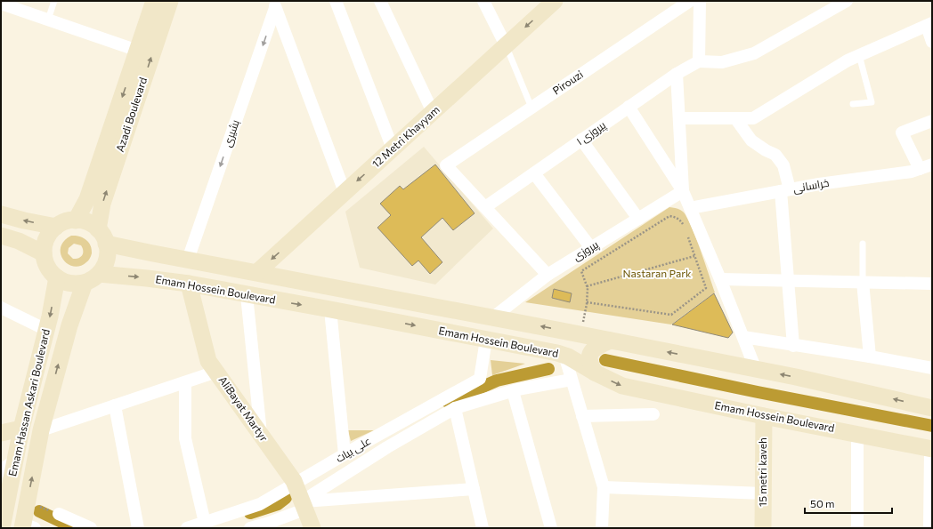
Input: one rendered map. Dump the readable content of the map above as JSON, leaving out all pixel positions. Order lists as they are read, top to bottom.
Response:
{
  "streets": {
    "main road": [
      "Azadi Boulevard",
      "12 Metri Khayyam",
      "Emam Hossein Boulevard",
      "Emam Hassan Askari Boulevard",
      "AliBayat Martyr",
      "15 metri kaveh"
    ],
    "street": [
      "Pirouzi",
      "بشیری",
      "پیروزی ۱",
      "خراسانی",
      "پیروزی",
      "علی بیات"
    ]
  },
  "crossings": [
    ["Pirouzi", "پیروزی ۱"],
    ["Azadi Boulevard", "Emam Hossein Boulevard"],
    ["Azadi Boulevard", "Emam Hassan Askari Boulevard"],
    ["Emam Hossein Boulevard", "Emam Hassan Askari Boulevard"],
    ["Emam Hossein Boulevard", "AliBayat Martyr"],
    ["Emam Hossein Boulevard", "علی بیات"],
    ["Emam Hossein Boulevard", "15 metri kaveh"],
    ["AliBayat Martyr", "علی بیات"]
  ],
  "one_way": ["بشیری", "12 Metri Khayyam"],
  "parks": ["Nastaran Park"],
  "scale_bar": "50 m"
}
